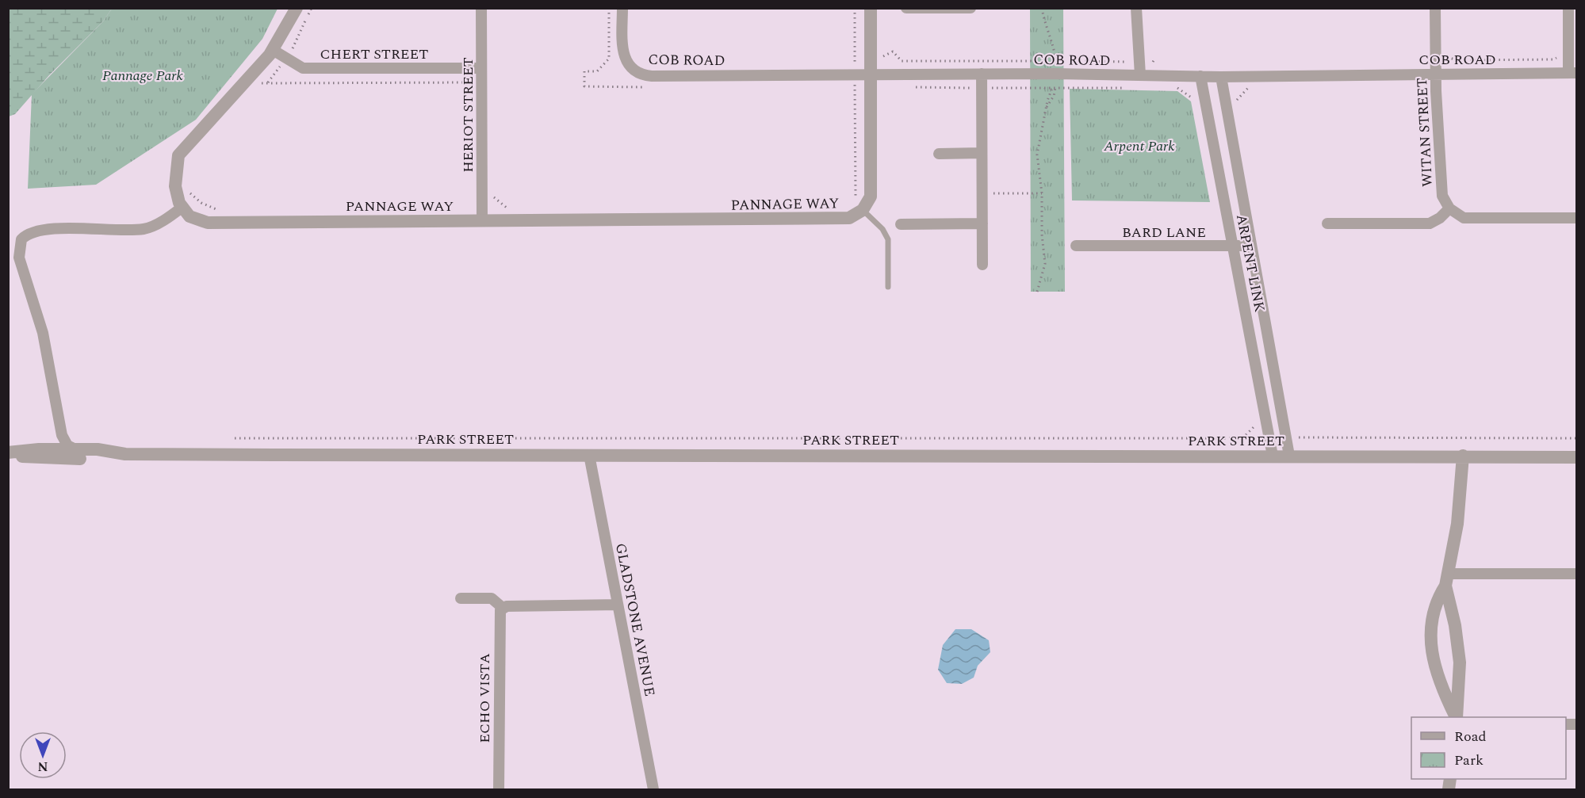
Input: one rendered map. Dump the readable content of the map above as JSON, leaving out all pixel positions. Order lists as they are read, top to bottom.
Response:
{
  "streets": {
    "street": [
      "CHERT STREET",
      "COB ROAD",
      "HERIOT STREET",
      "WITAN STREET",
      "PANNAGE WAY",
      "BARD LANE",
      "ARPENT LINK",
      "PARK STREET",
      "GLADSTONE AVENUE",
      "ECHO VISTA"
    ]
  },
  "crossings": [
    ["CHERT STREET", "HERIOT STREET"],
    ["COB ROAD", "WITAN STREET"],
    ["COB ROAD", "ARPENT LINK"],
    ["HERIOT STREET", "PANNAGE WAY"],
    ["BARD LANE", "ARPENT LINK"],
    ["ARPENT LINK", "PARK STREET"],
    ["PARK STREET", "GLADSTONE AVENUE"]
  ],
  "parks": ["Pannage Park", "Arpent Park"],
  "legend": ["Road", "Park"],
  "north": "bottom"
}
